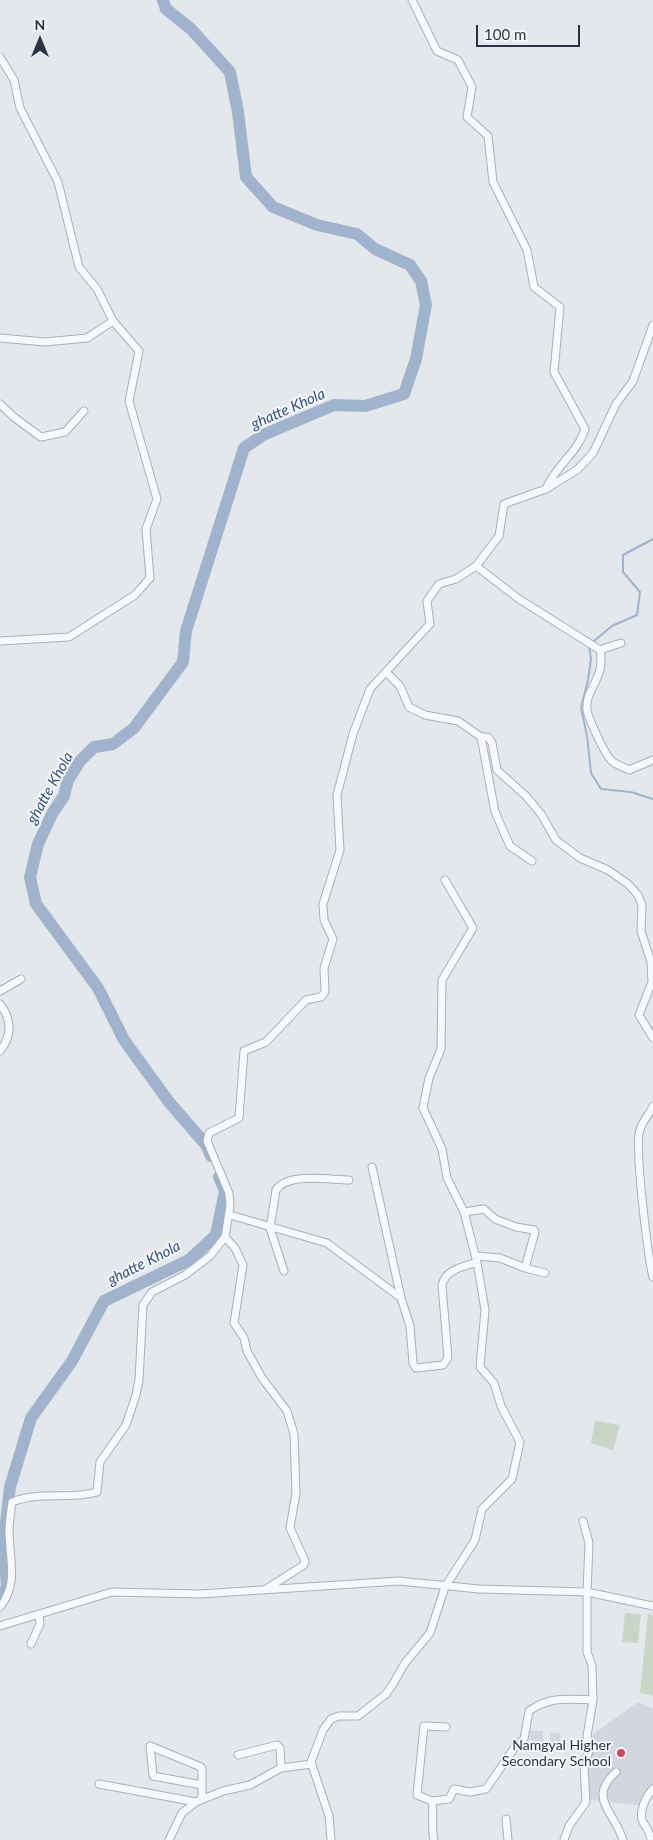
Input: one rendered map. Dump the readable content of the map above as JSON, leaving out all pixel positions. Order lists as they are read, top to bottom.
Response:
{
  "water": ["ghatte Khola"],
  "places": ["Namgyal Higher Secondary School"],
  "scale_bar": "100 m",
  "north": "top"
}
